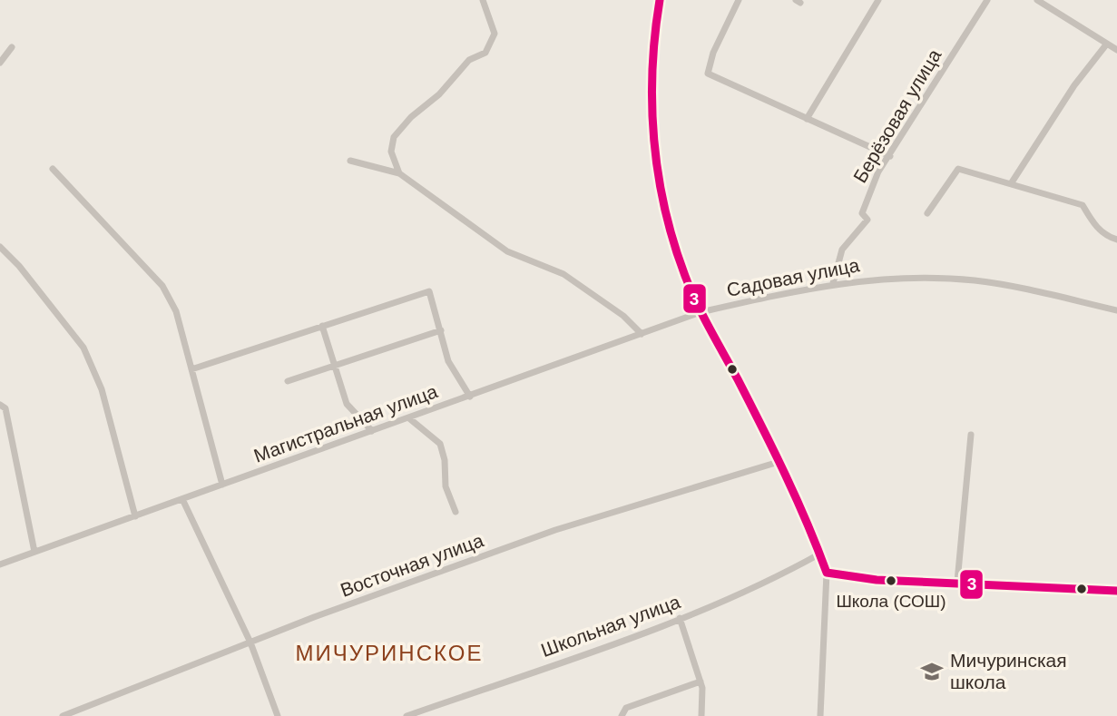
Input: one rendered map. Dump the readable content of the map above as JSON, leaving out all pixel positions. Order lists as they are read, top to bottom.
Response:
{
  "streets": {
    "street": [
      "Берёзовая улица",
      "Садовая улица",
      "Магистральная улица",
      "Восточная улица",
      "Школьная улица"
    ]
  },
  "crossings": [
    ["Берёзовая улица", "Садовая улица"],
    ["Садовая улица", "Магистральная улица"]
  ],
  "districts": ["МИЧУРИНСКОЕ"],
  "places": {
    "other": ["Школа (СОШ)"],
    "school or university": ["Мичуринская школа"]
  },
  "lines": ["transit line 3"]
}
